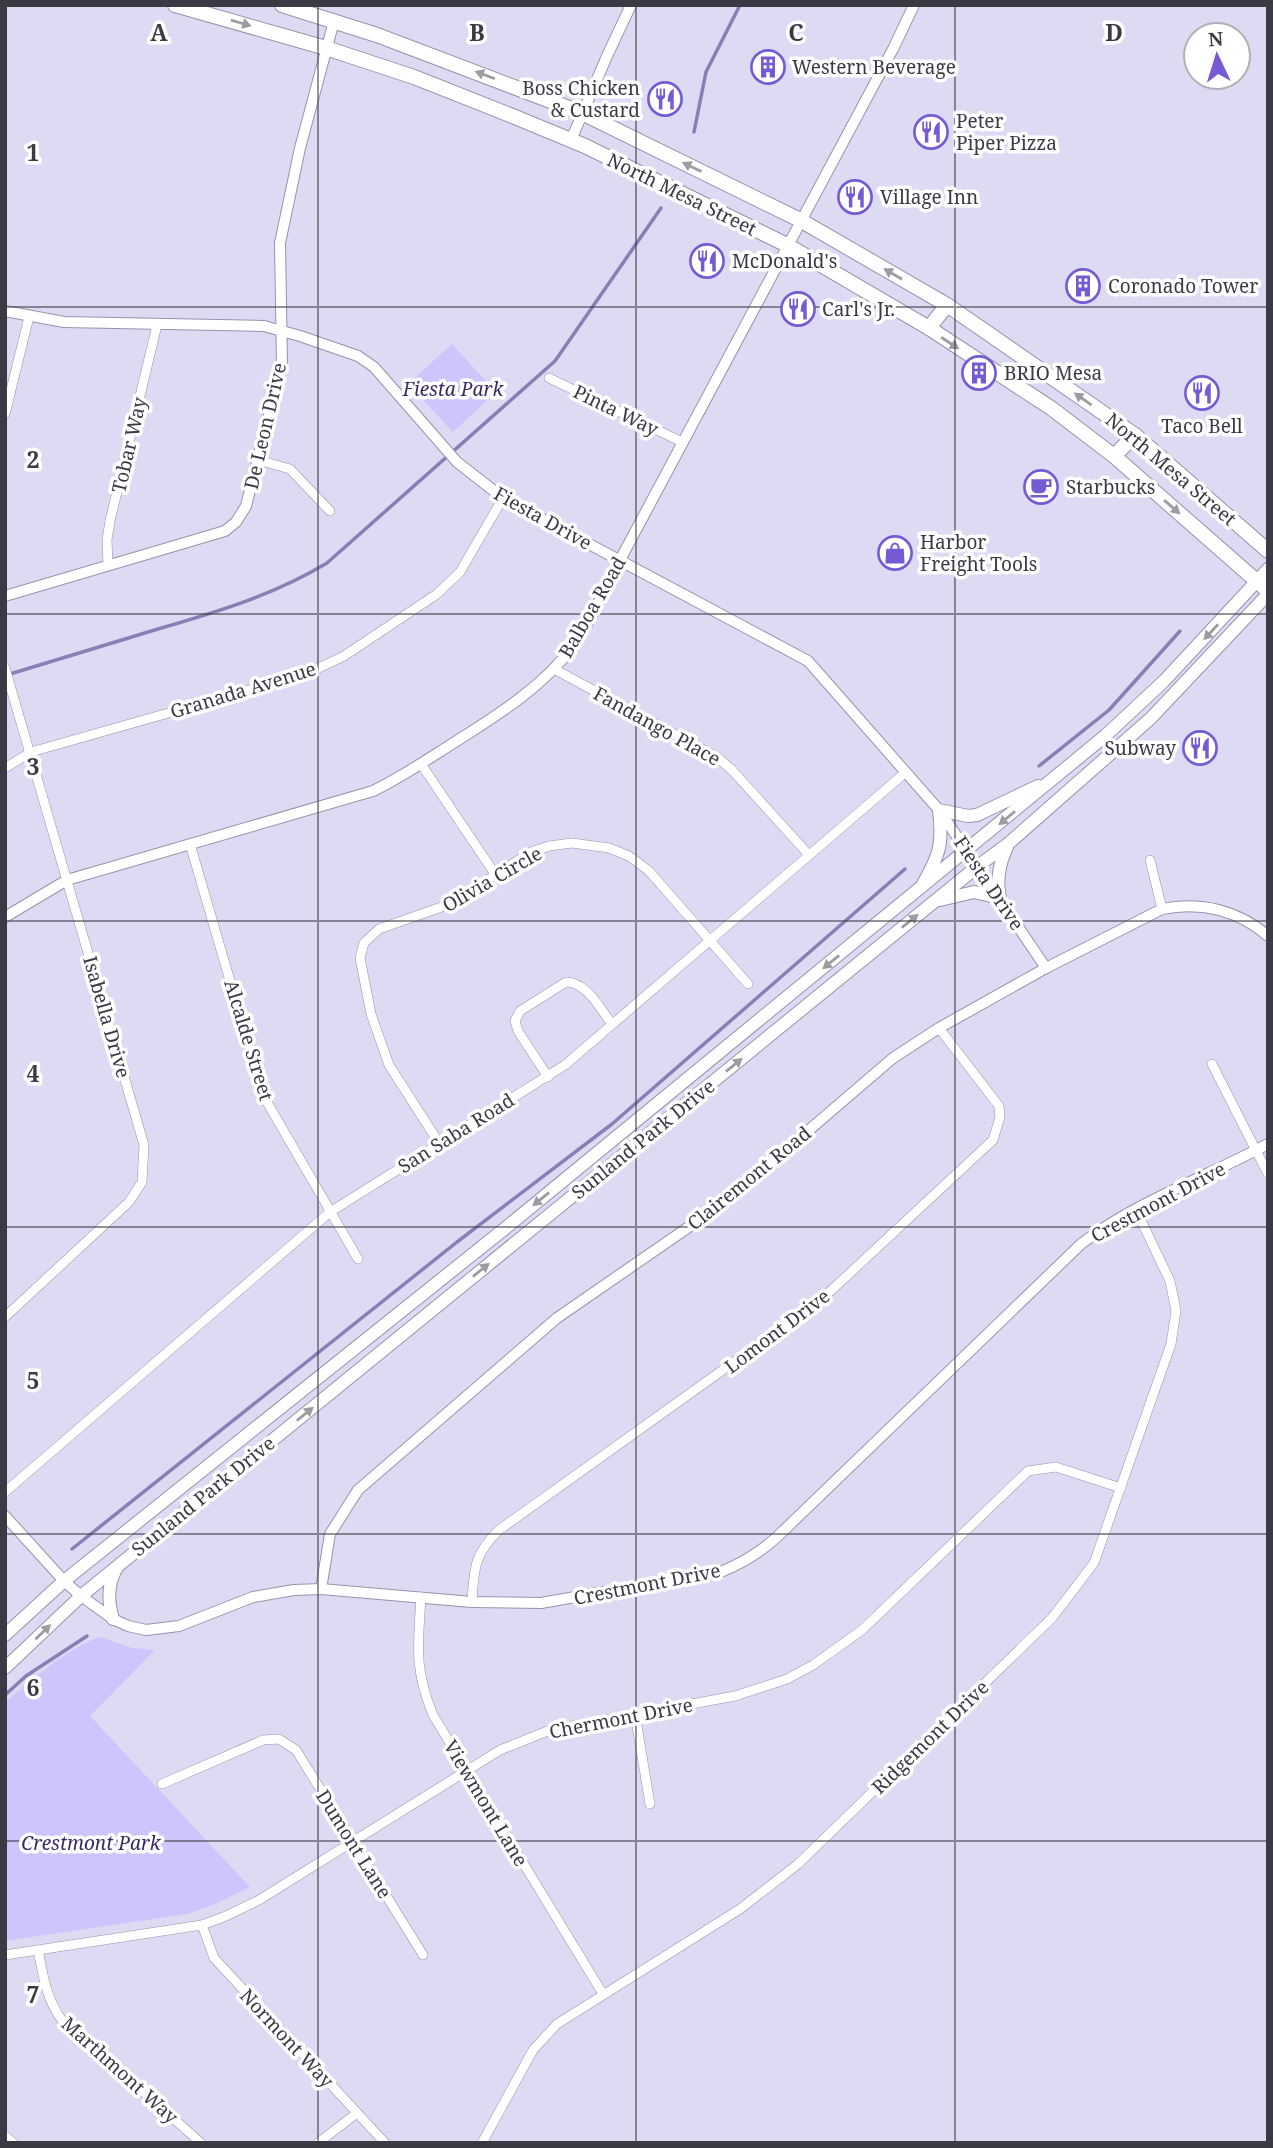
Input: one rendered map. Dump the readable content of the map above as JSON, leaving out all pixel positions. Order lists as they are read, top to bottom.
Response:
{
  "streets": {
    "main road": ["North Mesa Street", "Sunland Park Drive"],
    "street": [
      "Pinta Way",
      "De Leon Drive",
      "Tobar Way",
      "Fiesta Drive",
      "Balboa Road",
      "Granada Avenue",
      "Fandango Place",
      "Olivia Circle",
      "Isabella Drive",
      "Alcalde Street",
      "San Saba Road",
      "Clairemont Road",
      "Crestmont Drive",
      "Lomont Drive",
      "Chermont Drive",
      "Ridgemont Drive",
      "Viewmont Lane",
      "Dumont Lane",
      "Normont Way",
      "Marthmont Way"
    ]
  },
  "crossings": [
    ["North Mesa Street", "De Leon Drive"],
    ["North Mesa Street", "Balboa Road"],
    ["North Mesa Street", "Sunland Park Drive"],
    ["Pinta Way", "Balboa Road"],
    ["De Leon Drive", "Tobar Way"],
    ["De Leon Drive", "Fiesta Drive"],
    ["Tobar Way", "Fiesta Drive"],
    ["Fiesta Drive", "Balboa Road"],
    ["Fiesta Drive", "Granada Avenue"],
    ["Fiesta Drive", "San Saba Road"],
    ["Fiesta Drive", "Sunland Park Drive"],
    ["Fiesta Drive", "Clairemont Road"],
    ["Balboa Road", "Fandango Place"],
    ["Balboa Road", "Isabella Drive"],
    ["Balboa Road", "Alcalde Street"],
    ["Granada Avenue", "Isabella Drive"],
    ["Fandango Place", "San Saba Road"],
    ["Olivia Circle", "San Saba Road"],
    ["Alcalde Street", "San Saba Road"],
    ["Sunland Park Drive", "Crestmont Drive"],
    ["Clairemont Road", "Crestmont Drive"],
    ["Clairemont Road", "Lomont Drive"],
    ["Crestmont Drive", "Lomont Drive"],
    ["Crestmont Drive", "Ridgemont Drive"],
    ["Crestmont Drive", "Viewmont Lane"],
    ["Chermont Drive", "Ridgemont Drive"],
    ["Chermont Drive", "Viewmont Lane"],
    ["Chermont Drive", "Dumont Lane"],
    ["Chermont Drive", "Normont Way"],
    ["Chermont Drive", "Marthmont Way"],
    ["Ridgemont Drive", "Viewmont Lane"]
  ],
  "parks": ["Fiesta Park", "Crestmont Park"],
  "places": {
    "building": ["Western Beverage", "Coronado Tower", "BRIO Mesa"],
    "restaurant": [
      "Boss Chicken & Custard",
      "Peter Piper Pizza",
      "Village Inn",
      "McDonald's",
      "Carl's Jr.",
      "Taco Bell",
      "Subway"
    ],
    "cafe": ["Starbucks"],
    "shop": ["Harbor Freight Tools"]
  },
  "north": "top",
  "grid": {
    "columns": [
      "A",
      "B",
      "C",
      "D"
    ],
    "rows": [
      "1",
      "2",
      "3",
      "4",
      "5",
      "6",
      "7"
    ]
  }
}
